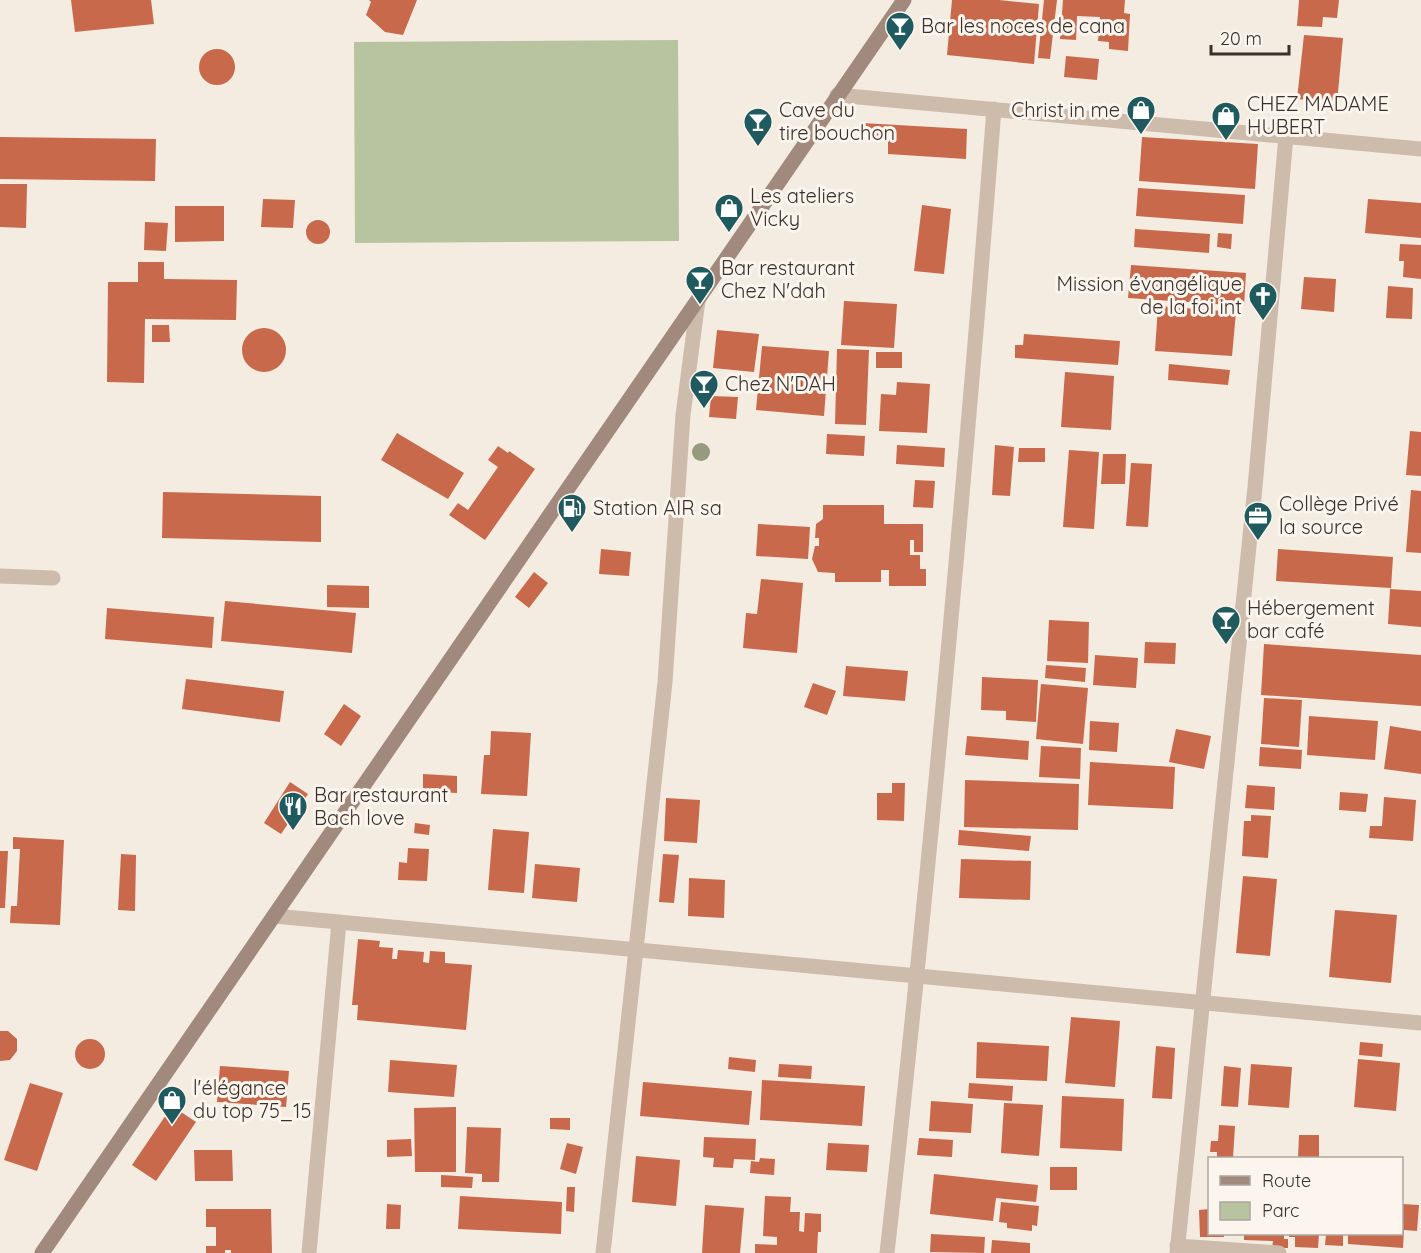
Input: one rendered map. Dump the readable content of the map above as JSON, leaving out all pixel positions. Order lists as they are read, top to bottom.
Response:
{
  "places": {
    "bar": [
      "Bar les noces de cana",
      "Cave du tire bouchon",
      "Bar restaurant Chez N'dah",
      "Chez N'DAH",
      "Hébergement bar café"
    ],
    "shop": [
      "Christ in me",
      "CHEZ MADAME HUBERT",
      "Les ateliers Vicky",
      "l'élégance du top 75_15"
    ],
    "church": ["Mission évangélique de la foi int"],
    "fuel station": ["Station AIR sa"],
    "office": ["Collège Privé la source"],
    "restaurant": ["Bar restaurant Bach love"]
  },
  "legend": ["Route", "Parc"],
  "scale_bar": "20 m"
}
